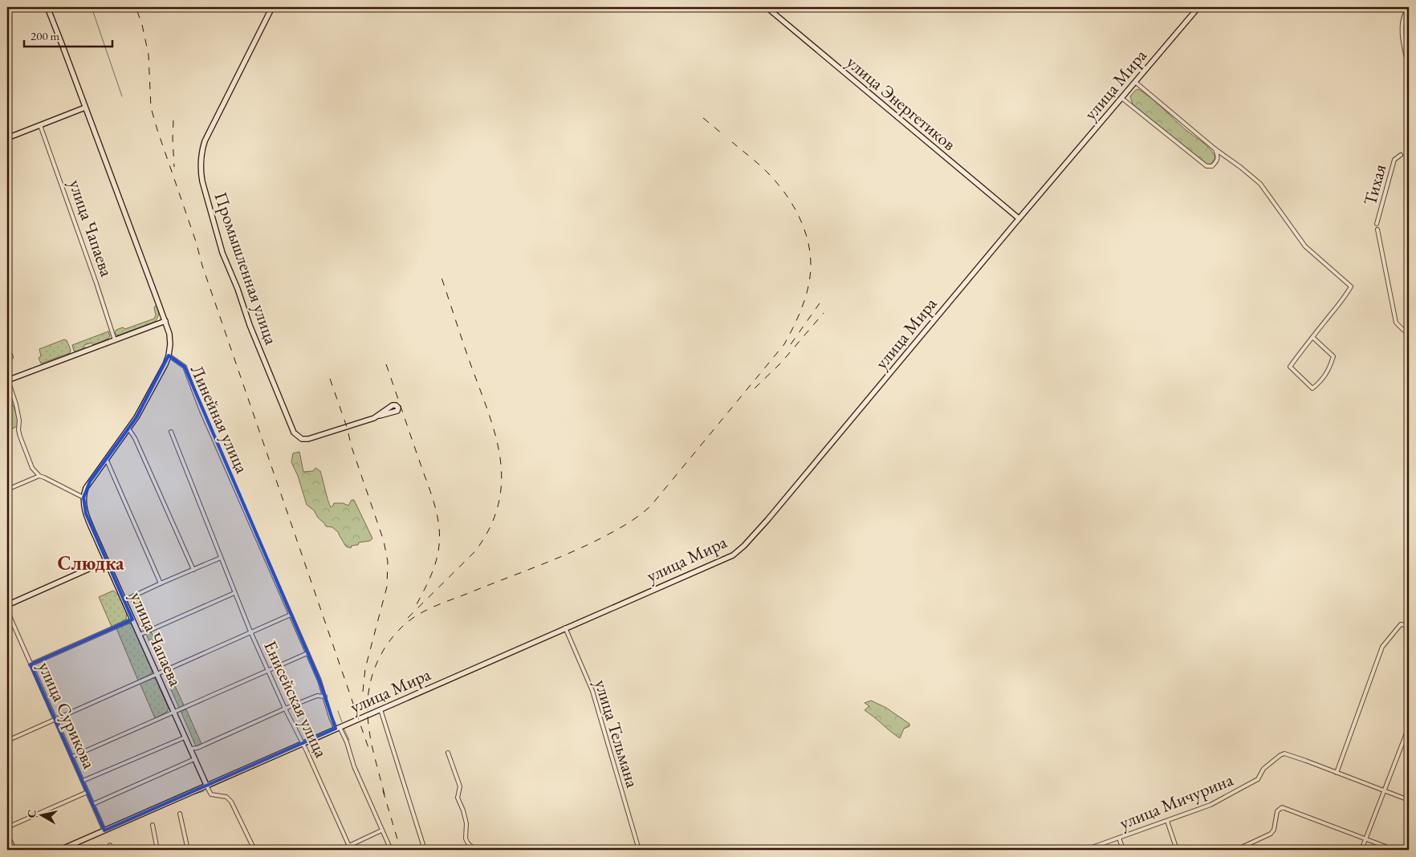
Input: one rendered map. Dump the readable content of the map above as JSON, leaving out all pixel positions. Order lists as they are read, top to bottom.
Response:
{
  "streets": {
    "main road": [
      "улица Мира",
      "улица Энергетиков",
      "улица Чапаева",
      "Промышленная улица",
      "Линейная улица"
    ],
    "street": [
      "Тихая",
      "Енисейская улица",
      "улица Сурикова",
      "улица Тельмана",
      "улица Мичурина"
    ]
  },
  "crossings": [
    ["улица Мира", "улица Энергетиков"],
    ["улица Мира", "улица Чапаева"],
    ["улица Мира", "Линейная улица"],
    ["улица Мира", "Енисейская улица"],
    ["улица Мира", "улица Сурикова"],
    ["улица Мира", "улица Тельмана"]
  ],
  "districts": ["Слюдка"],
  "scale_bar": "200 m",
  "north": "left"
}
